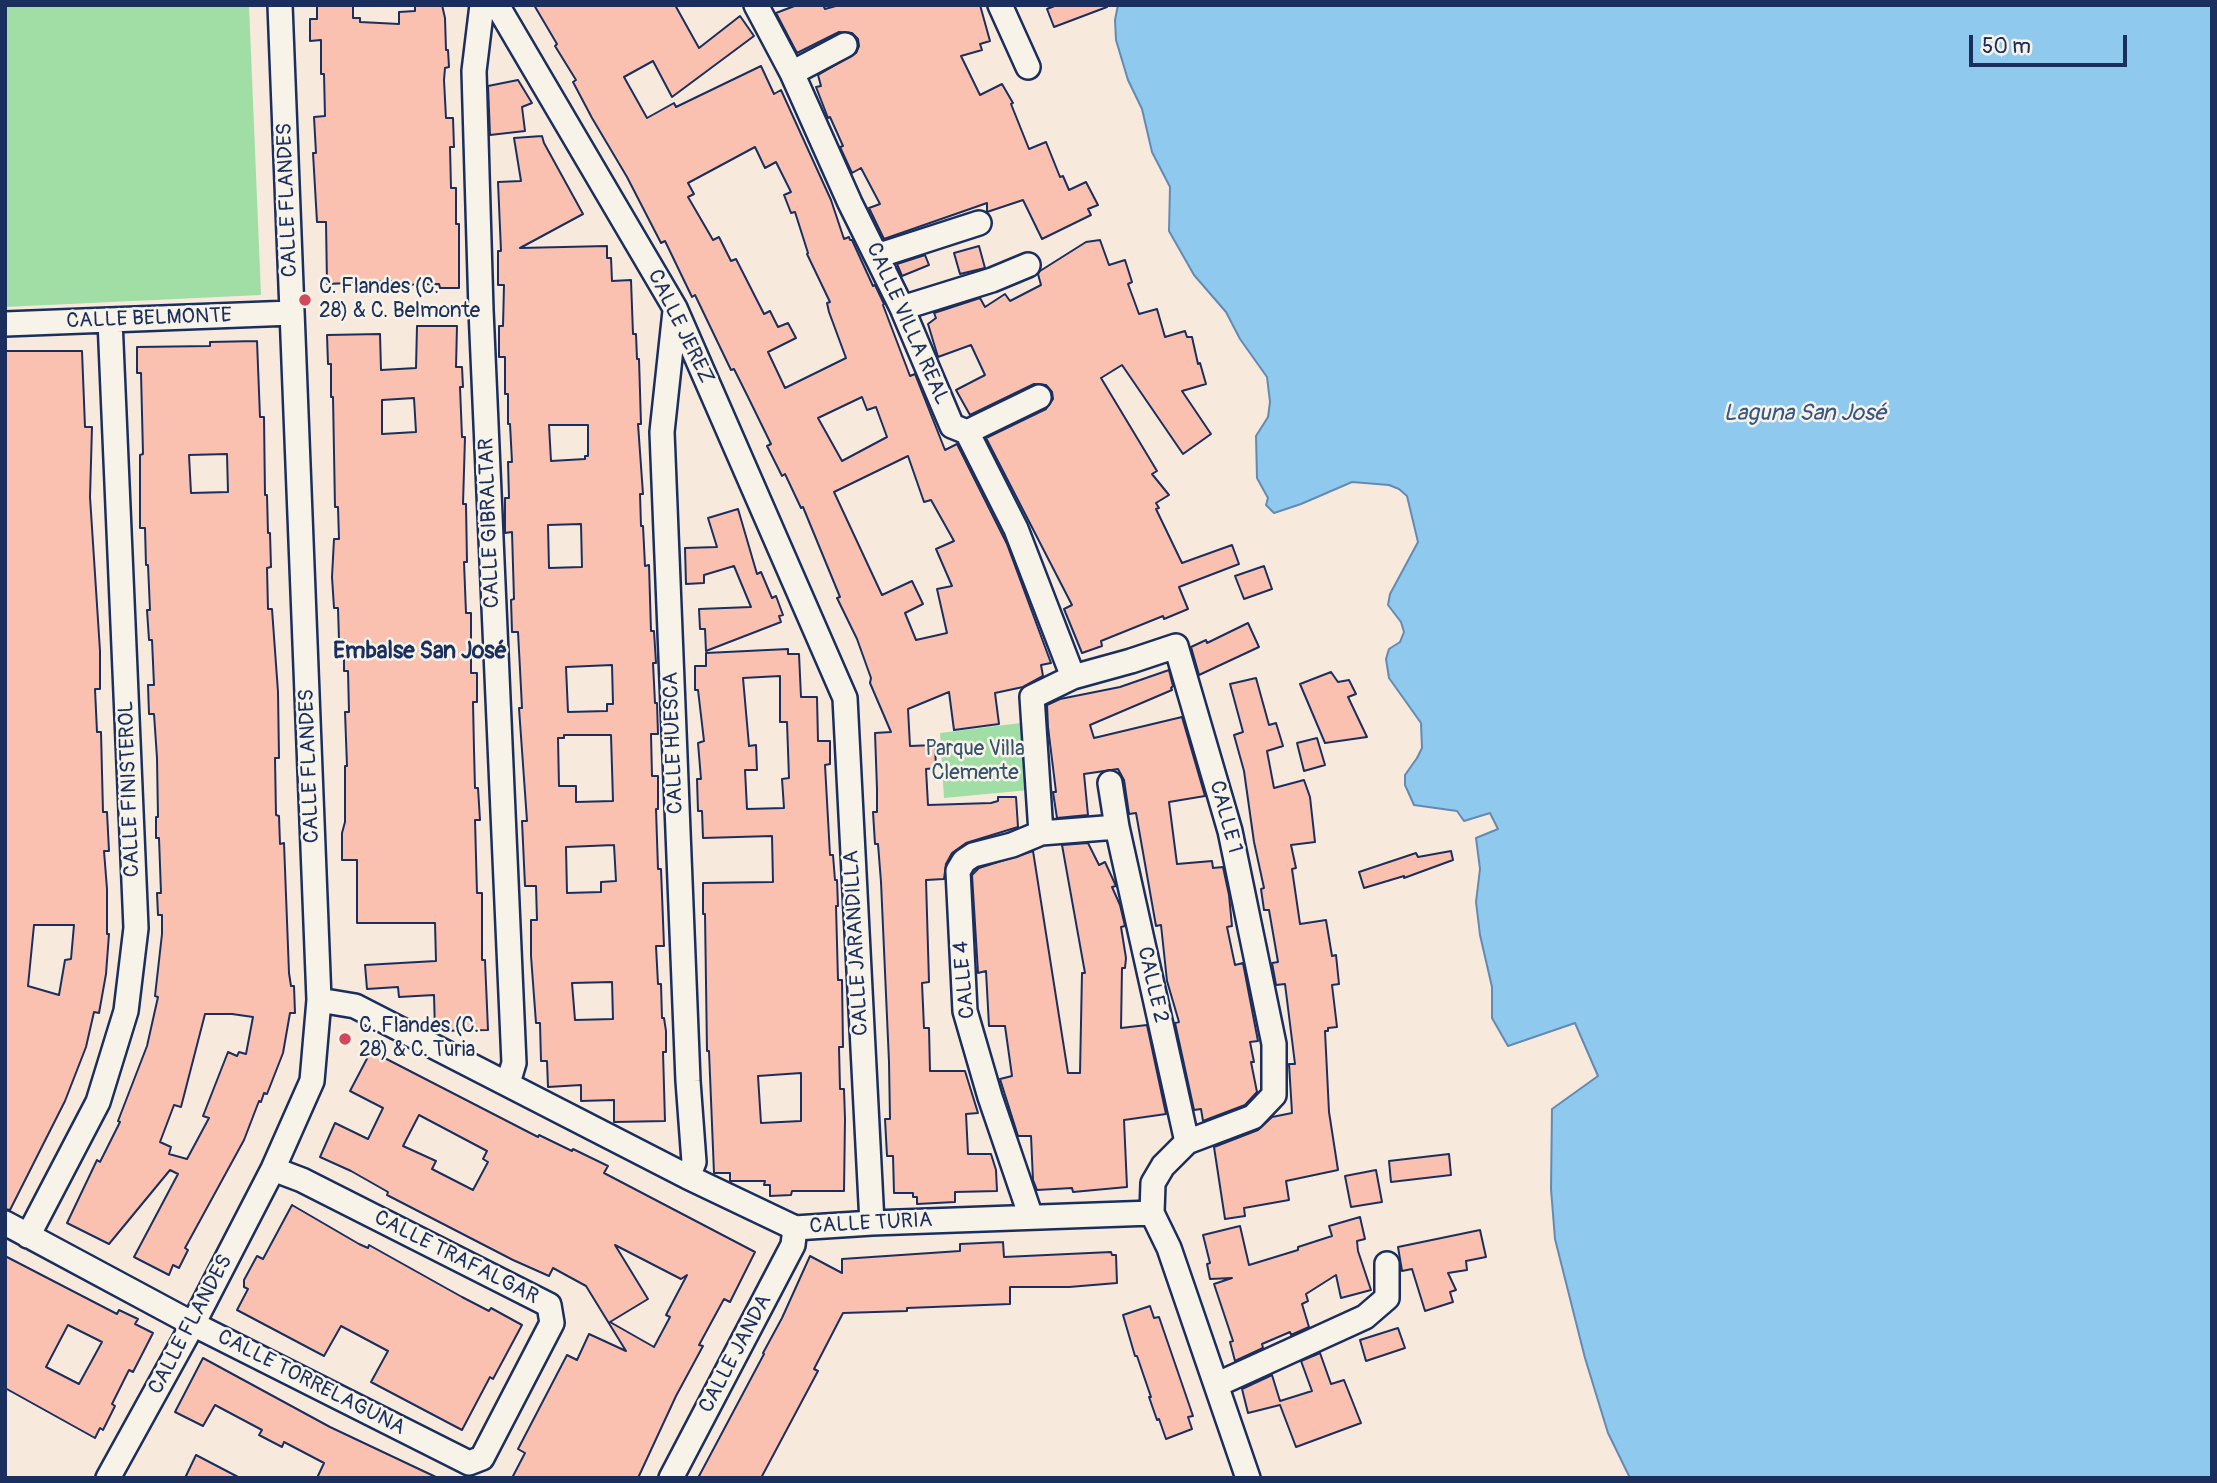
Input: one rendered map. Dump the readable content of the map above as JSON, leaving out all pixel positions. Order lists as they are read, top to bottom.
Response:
{
  "streets": {
    "street": [
      "CALLE FLANDES",
      "CALLE BELMONTE",
      "CALLE VILLA REAL",
      "CALLE JEREZ",
      "CALLE GIBRALTAR",
      "CALLE HUESCA",
      "CALLE FINISTEROL",
      "CALLE 1",
      "CALLE JARANDILLA",
      "CALLE 4",
      "CALLE 2",
      "CALLE TURIA",
      "CALLE TRAFALGAR",
      "CALLE JANDA",
      "CALLE TORRELAGUNA"
    ]
  },
  "crossings": [
    ["CALLE FLANDES", "CALLE BELMONTE"],
    ["CALLE FLANDES", "CALLE TURIA"],
    ["CALLE FLANDES", "CALLE TRAFALGAR"],
    ["CALLE FLANDES", "CALLE TORRELAGUNA"],
    ["CALLE BELMONTE", "CALLE FINISTEROL"],
    ["CALLE VILLA REAL", "CALLE 1"],
    ["CALLE JEREZ", "CALLE HUESCA"],
    ["CALLE JEREZ", "CALLE JARANDILLA"],
    ["CALLE GIBRALTAR", "CALLE TURIA"],
    ["CALLE HUESCA", "CALLE TURIA"],
    ["CALLE FINISTEROL", "CALLE TORRELAGUNA"],
    ["CALLE 1", "CALLE 4"],
    ["CALLE 1", "CALLE 2"],
    ["CALLE 1", "CALLE TURIA"],
    ["CALLE JARANDILLA", "CALLE TURIA"],
    ["CALLE 4", "CALLE TURIA"],
    ["CALLE TURIA", "CALLE JANDA"],
    ["CALLE TRAFALGAR", "CALLE TORRELAGUNA"]
  ],
  "districts": ["Embalse San José"],
  "water": ["Laguna San José"],
  "parks": ["Parque Villa Clemente"],
  "places": ["C. Flandes (C. 28) & C. Belmonte", "C. Flandes (C. 28) & C. Turia"],
  "scale_bar": "50 m"
}
